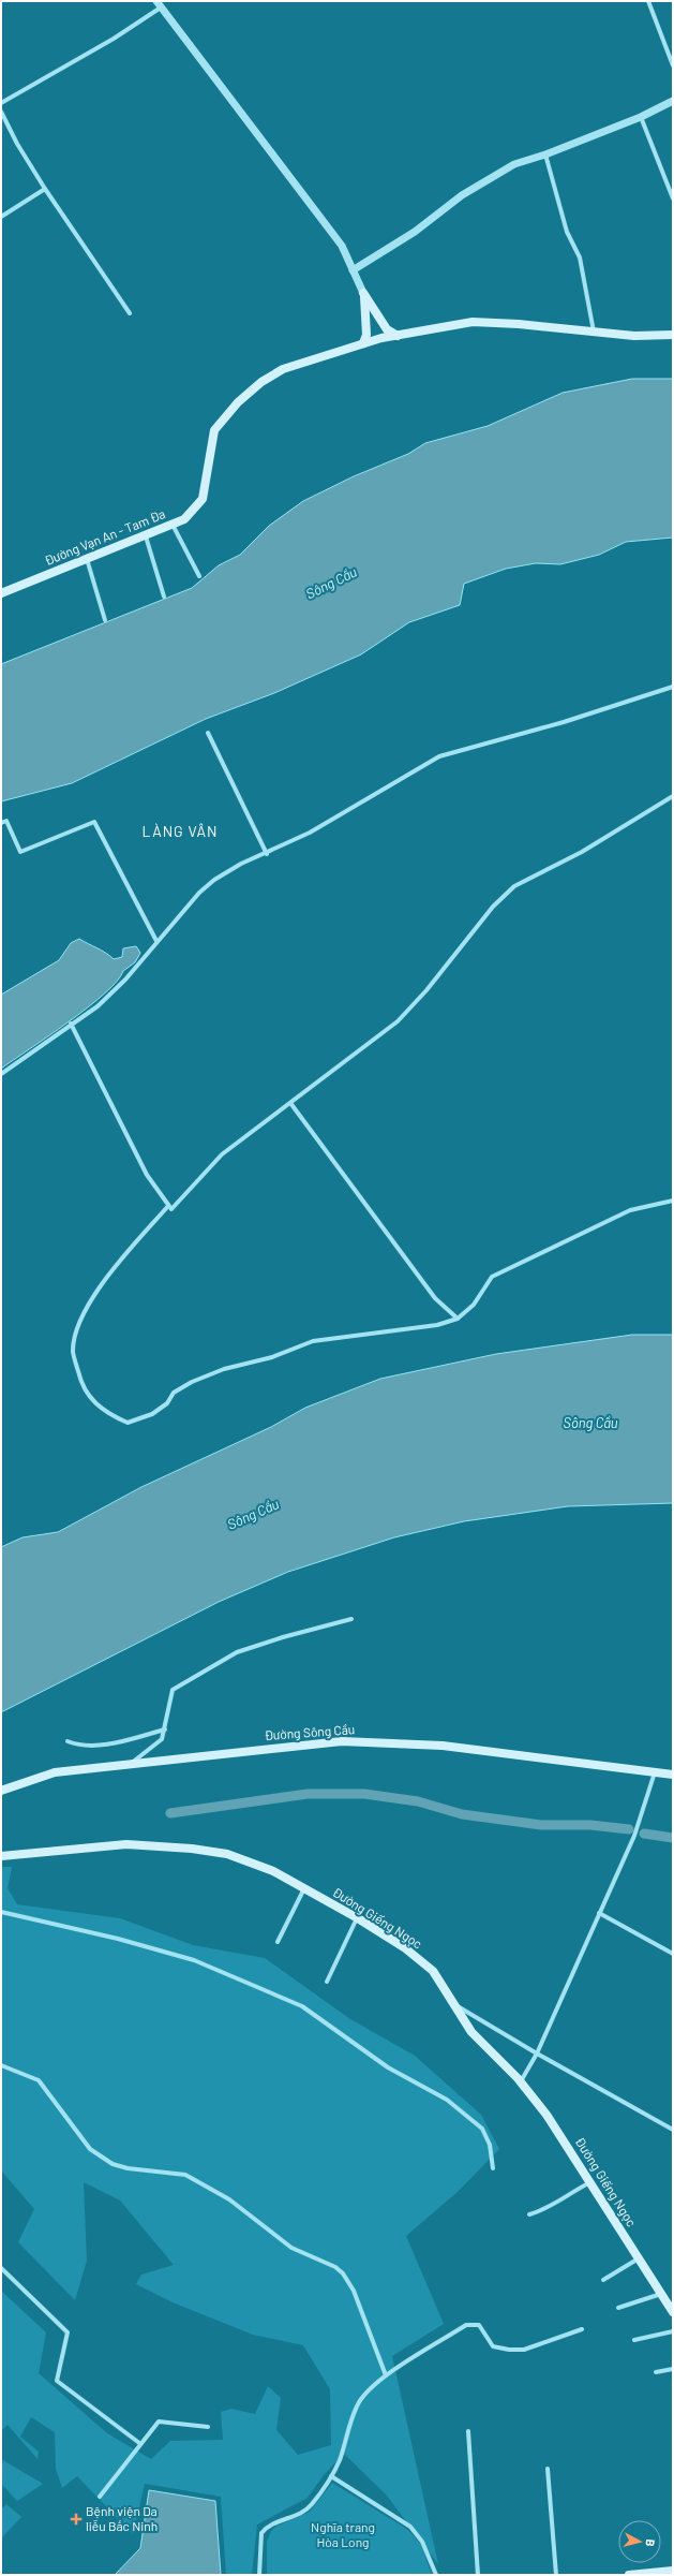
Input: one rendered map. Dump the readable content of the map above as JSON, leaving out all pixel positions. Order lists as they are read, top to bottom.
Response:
{
  "streets": {
    "main road": ["Đường Vạn An - Tam Đa", "Đường Sông Cầu", "Đường Giếng Ngọc"]
  },
  "districts": ["LÀNG VÂN"],
  "water": ["Sông Cầu"],
  "parks": ["Nghĩa trang Hòa Long"],
  "places": {
    "health": ["Bệnh viện Da liễu Bắc Ninh"]
  },
  "north": "right"
}
